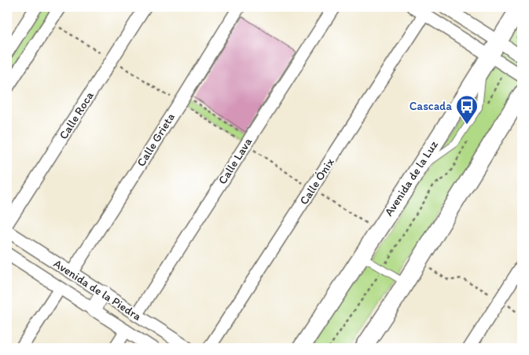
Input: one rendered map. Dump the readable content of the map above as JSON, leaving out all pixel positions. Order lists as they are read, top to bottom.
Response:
{
  "streets": {
    "main road": ["Avenida de la Luz"],
    "street": [
      "Calle Roca",
      "Calle Grieta",
      "Calle Lava",
      "Calle Ónix",
      "Avenida de la Piedra"
    ]
  },
  "crossings": [
    ["Calle Grieta", "Avenida de la Piedra"],
    ["Calle Lava", "Avenida de la Piedra"]
  ],
  "places": {
    "bus stop": ["Cascada"]
  }
}
